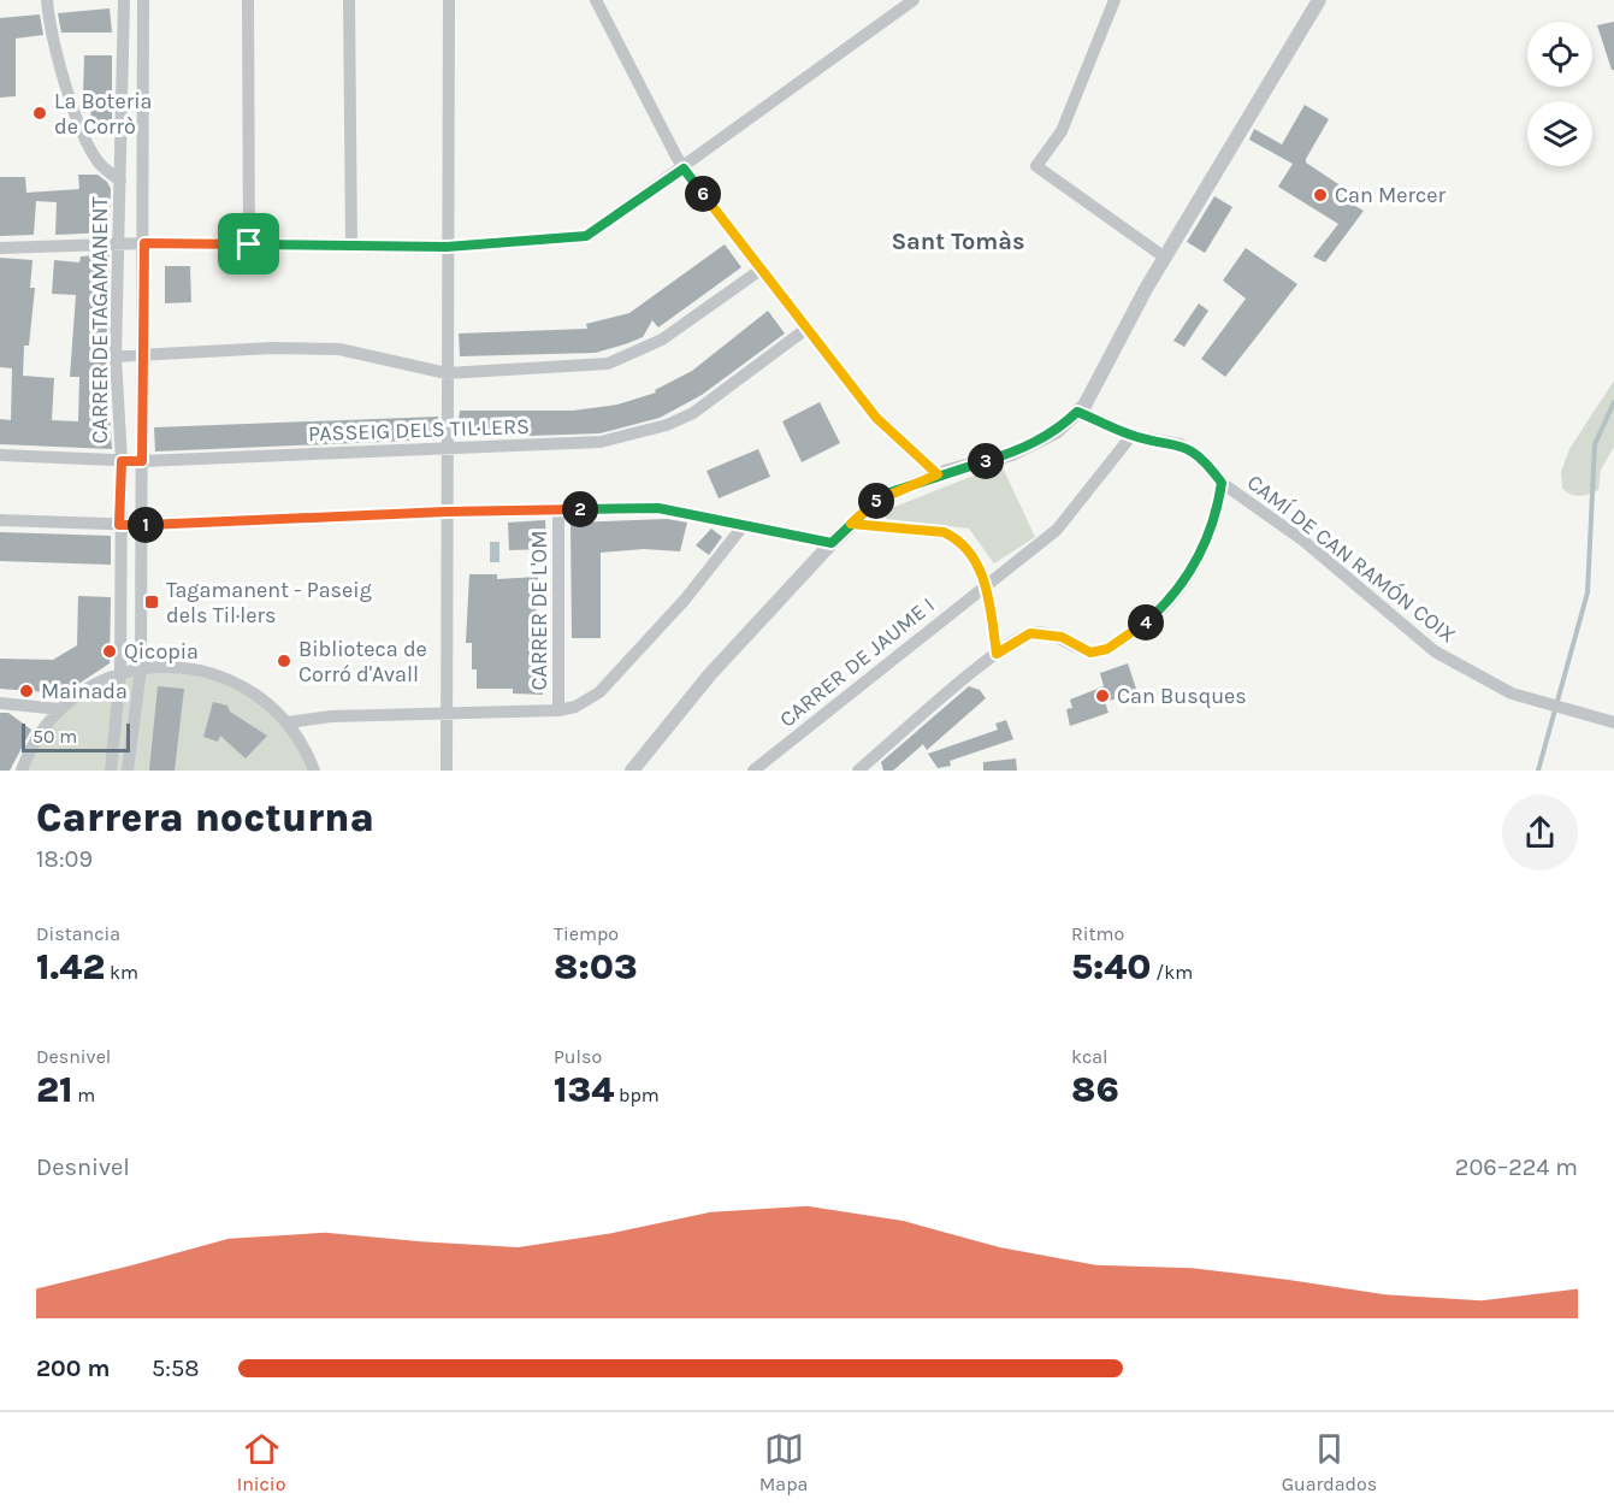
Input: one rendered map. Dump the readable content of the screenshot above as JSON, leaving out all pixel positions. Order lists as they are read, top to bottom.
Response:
{
  "streets": {
    "street": [
      "CARRER DE TAGAMANENT",
      "PASSEIG DELS TIL·LERS",
      "CAMÍ DE CAN RAMÓN COIX",
      "CARRER DE L'OM",
      "CARRER DE JAUME I"
    ]
  },
  "crossings": [
    ["CARRER DE TAGAMANENT", "PASSEIG DELS TIL·LERS"],
    ["CAMÍ DE CAN RAMÓN COIX", "CARRER DE JAUME I"]
  ],
  "districts": ["Sant Tomàs"],
  "places": {
    "other": [
      "La Boteria de Corrò",
      "Can Mercer",
      "Qicopia",
      "Biblioteca de Corró d'Avall",
      "Mainada",
      "Can Busques"
    ],
    "transit": ["Tagamanent - Paseig dels Til·lers"]
  },
  "scale_bar": "50 m",
  "page": {
    "pins": [
      "6",
      "3",
      "5",
      "2",
      "1",
      "4"
    ],
    "scale": "50 m",
    "heading": ["Carrera nocturna", "18:09"],
    "stats": [
      ["Distancia", "1.42 km"],
      ["Tiempo", "8:03"],
      ["Ritmo", "5:40 /km"],
      ["Desnivel", "21 m"],
      ["Pulso", "134 bpm"],
      ["kcal", "86"]
    ],
    "chart": ["Desnivel", "206–224 m"],
    "list": [
      {
        "name": "200 m",
        "note": "5:58"
      }
    ],
    "tabs": ["Inicio", "Mapa", "Guardados"]
  }
}
